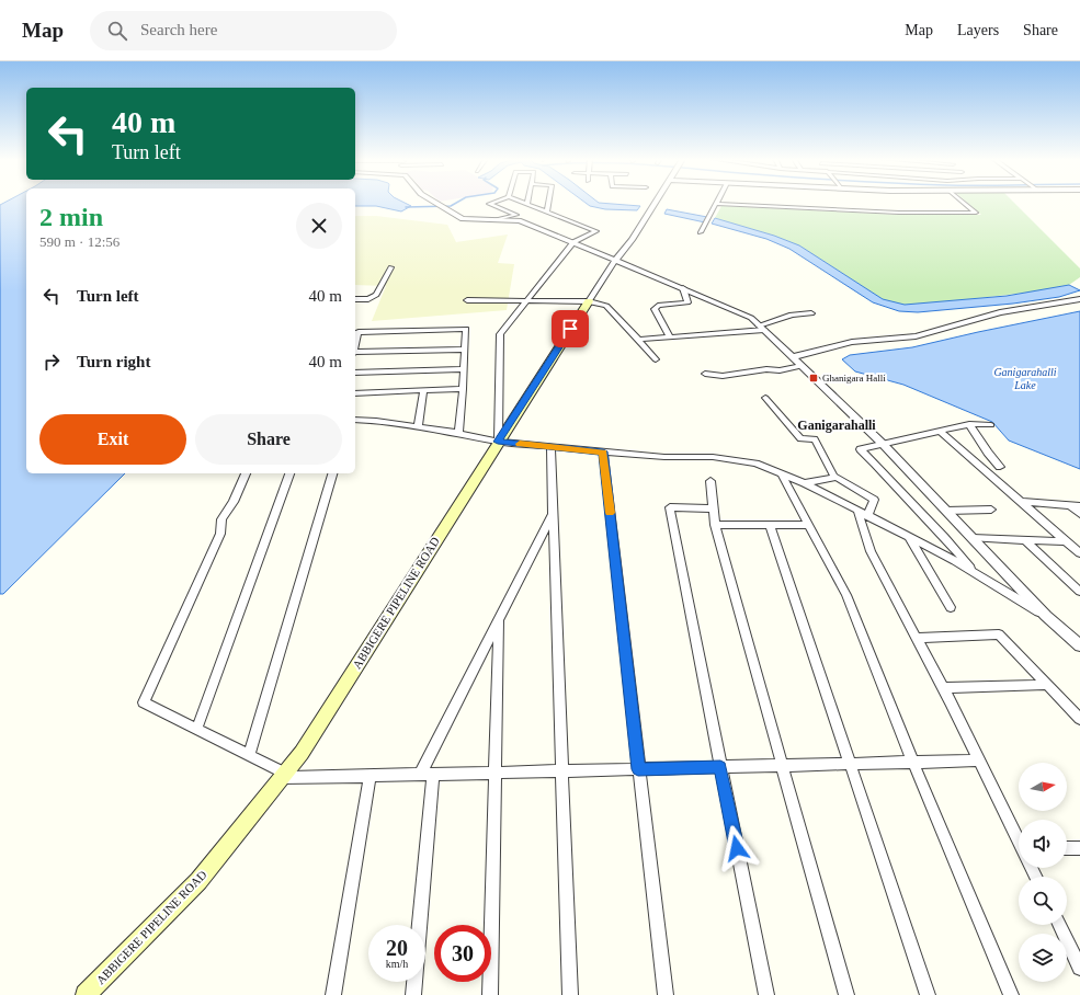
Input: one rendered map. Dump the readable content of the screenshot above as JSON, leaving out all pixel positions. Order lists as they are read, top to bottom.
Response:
{
  "streets": {
    "main road": ["ABBIGERE PIPELINE ROAD"]
  },
  "districts": ["Ganigarahalli"],
  "water": ["Ganigarahalli Lake"],
  "places": {
    "transit": ["Ghanigara Halli"]
  },
  "north": "right",
  "page": {
    "header": "Map",
    "search": "Search here",
    "nav": ["Map", "Layers", "Share"],
    "turn": ["40 m", "Turn left"],
    "heading": ["2 min", "590 m · 12:56"],
    "list": [
      {
        "name": "Turn left",
        "value": "40 m"
      },
      {
        "name": "Turn right",
        "value": "40 m"
      }
    ],
    "buttons": ["Exit", "Share"],
    "speed": "20 km/h",
    "limit": "30"
  }
}
